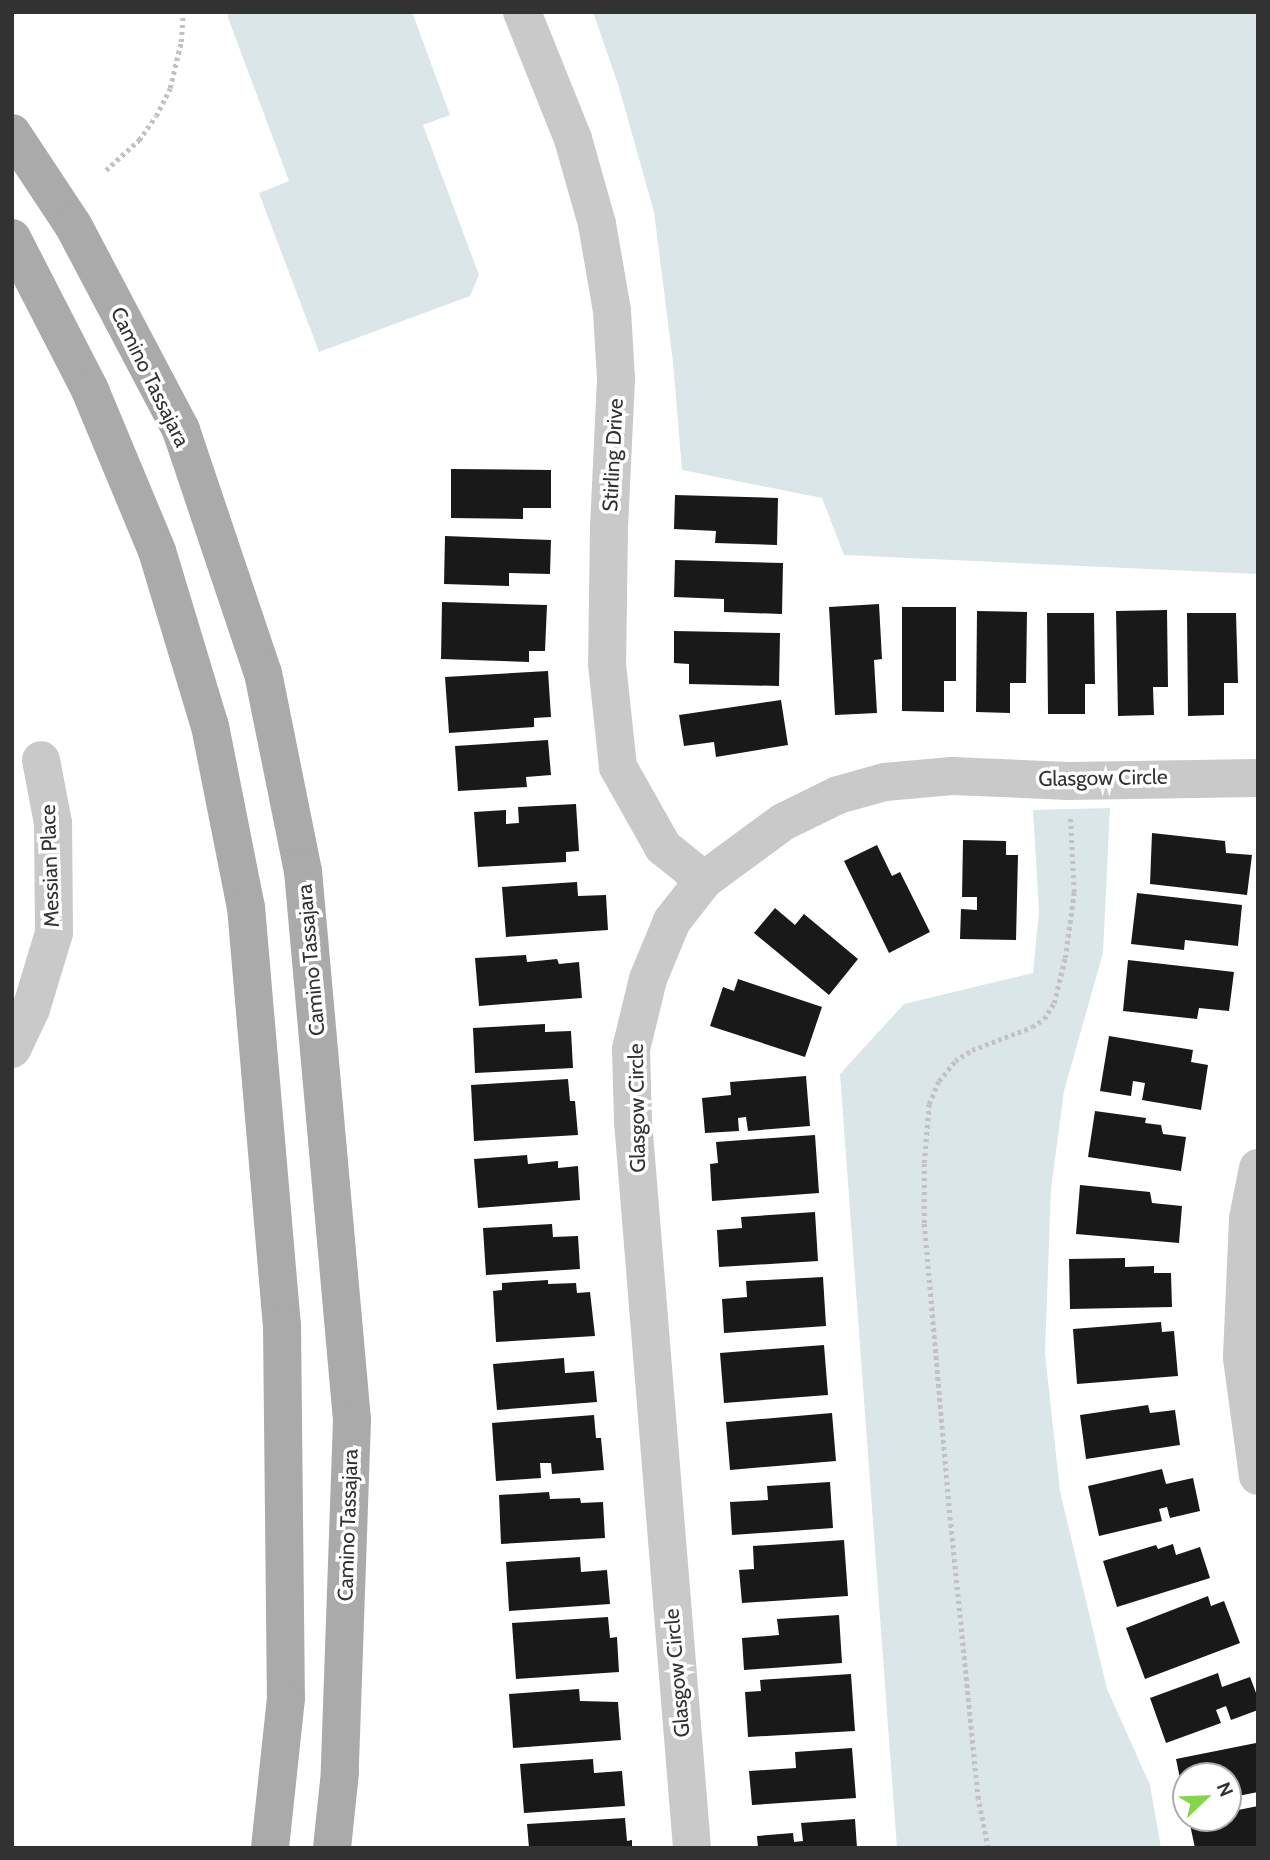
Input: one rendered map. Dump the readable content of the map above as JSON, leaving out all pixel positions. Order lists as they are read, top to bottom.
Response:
{
  "streets": {
    "main road": ["Camino Tassajara"],
    "street": ["Stirling Drive", "Glasgow Circle", "Messian Place"]
  },
  "crossings": [
    ["Stirling Drive", "Glasgow Circle"]
  ],
  "north": "top right"
}
